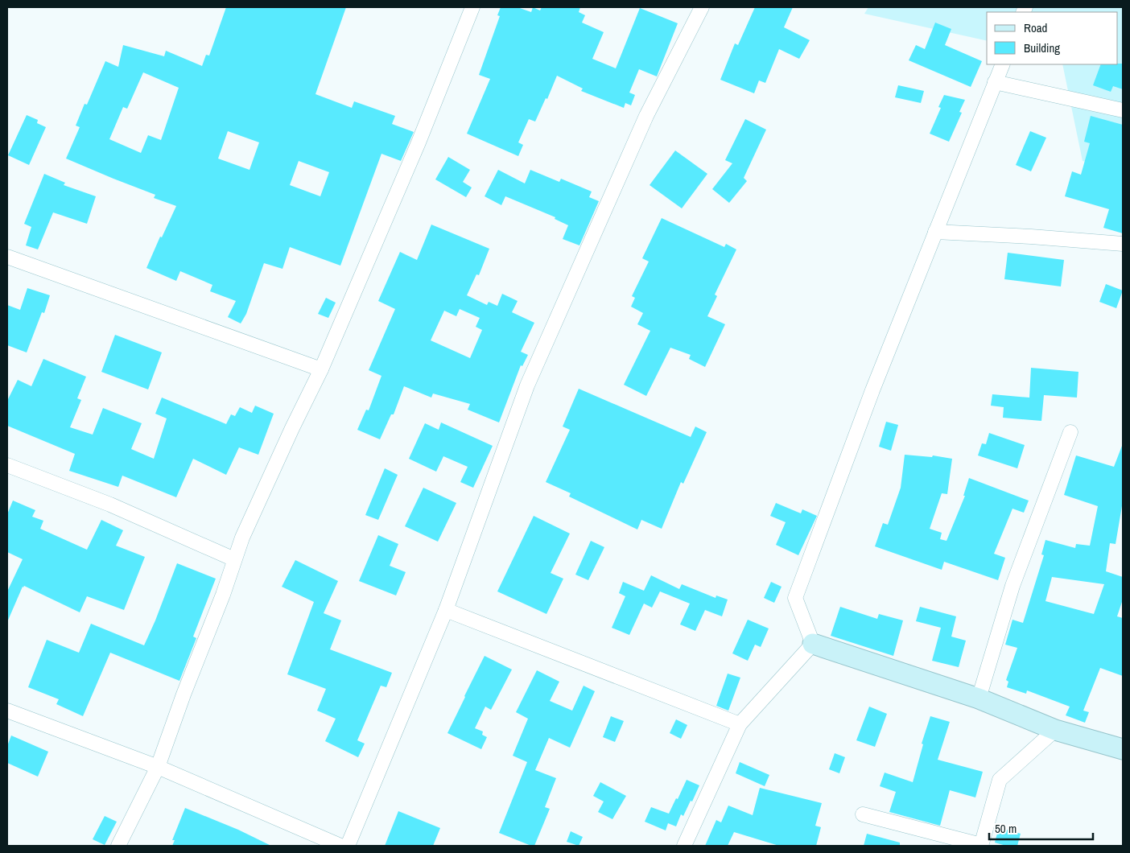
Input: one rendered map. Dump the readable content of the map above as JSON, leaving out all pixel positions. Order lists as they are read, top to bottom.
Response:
{
  "legend": ["Road", "Building"],
  "scale_bar": "50 m"
}
